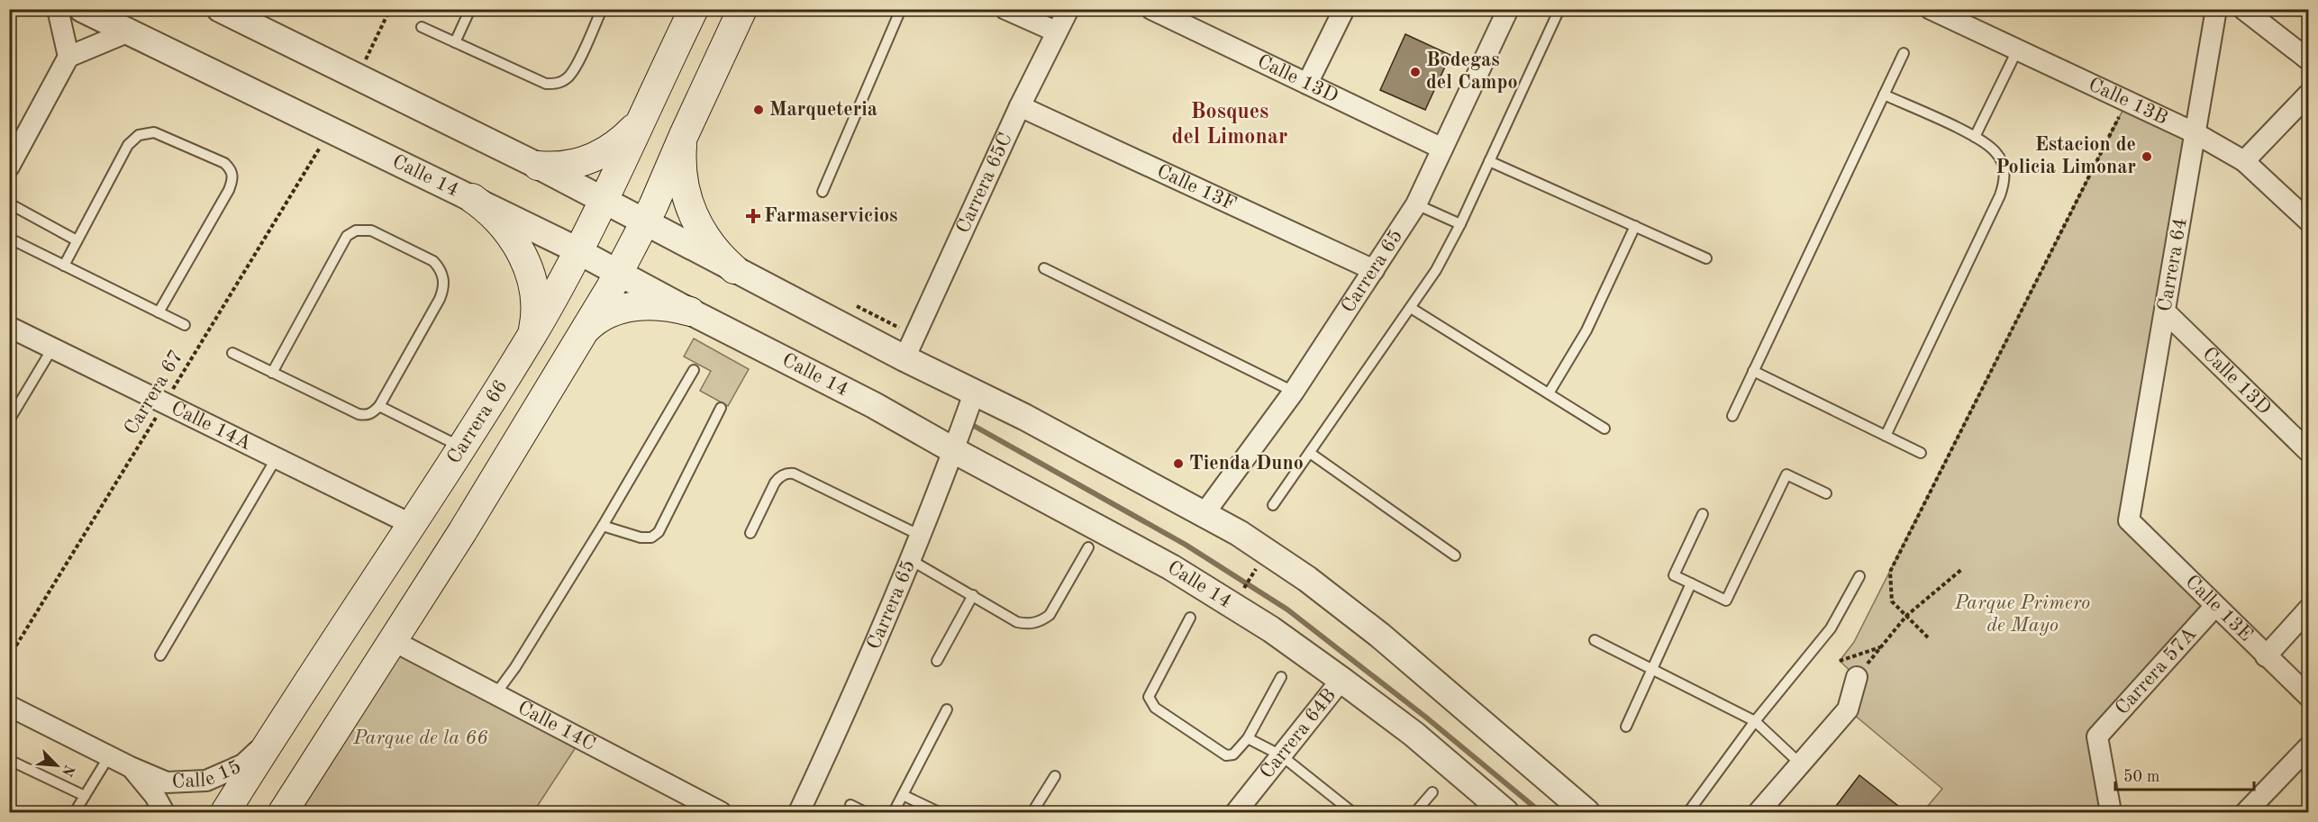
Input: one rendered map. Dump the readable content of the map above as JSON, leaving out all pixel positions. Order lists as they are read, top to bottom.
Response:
{
  "streets": {
    "main road": ["Carrera 66"],
    "street": [
      "Calle 13D",
      "Calle 13B",
      "Calle 14",
      "Carrera 65C",
      "Calle 13F",
      "Carrera 64",
      "Carrera 65",
      "Calle 14A",
      "Calle 13E",
      "Carrera 57A",
      "Calle 14C",
      "Carrera 64B",
      "Calle 15"
    ],
    "path": ["Carrera 67"]
  },
  "crossings": [
    ["Calle 13D", "Carrera 64"],
    ["Calle 13D", "Carrera 65"],
    ["Calle 13B", "Carrera 64"],
    ["Calle 14", "Carrera 65"],
    ["Calle 14", "Carrera 66"],
    ["Calle 14", "Carrera 64B"],
    ["Carrera 65C", "Calle 13F"],
    ["Calle 13F", "Carrera 65"],
    ["Carrera 64", "Calle 13E"],
    ["Carrera 67", "Calle 14A"],
    ["Carrera 66", "Calle 14A"],
    ["Carrera 66", "Calle 15"],
    ["Calle 13E", "Carrera 57A"]
  ],
  "districts": ["Bosques del Limonar"],
  "parks": ["Parque Primero de Mayo", "Parque de la 66"],
  "places": {
    "other": [
      "Bodegas del Campo",
      "Marqueteria",
      "Estacion de Policia Limonar",
      "Tienda Duno"
    ],
    "health": ["Farmaservicios"]
  },
  "scale_bar": "50 m",
  "north": "bottom right"
}
